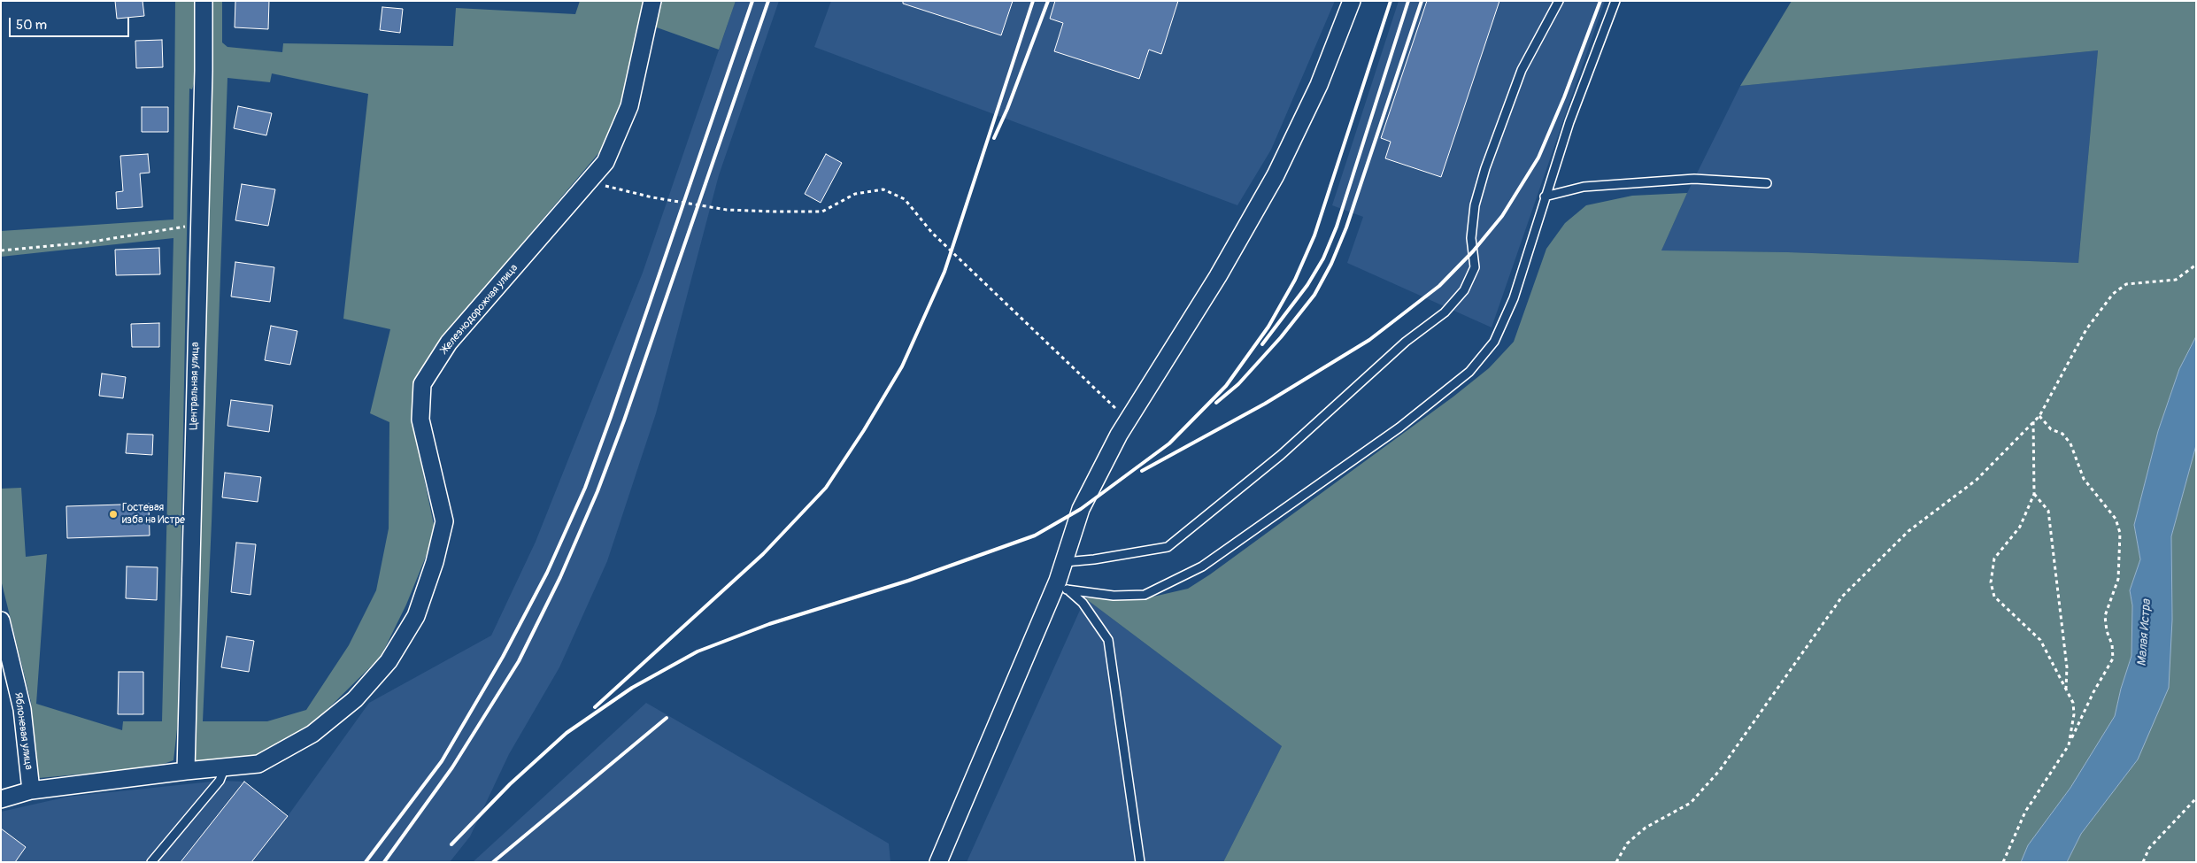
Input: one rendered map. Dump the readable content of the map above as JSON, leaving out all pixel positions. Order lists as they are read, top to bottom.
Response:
{
  "streets": {
    "street": ["Железнодорожная улица", "Центральная улица", "Яблоневая улица"]
  },
  "crossings": [
    ["Железнодорожная улица", "Центральная улица"],
    ["Железнодорожная улица", "Яблоневая улица"]
  ],
  "water": ["Малая Истра"],
  "places": ["Гостевая изба на Истре"],
  "scale_bar": "50 m"
}
